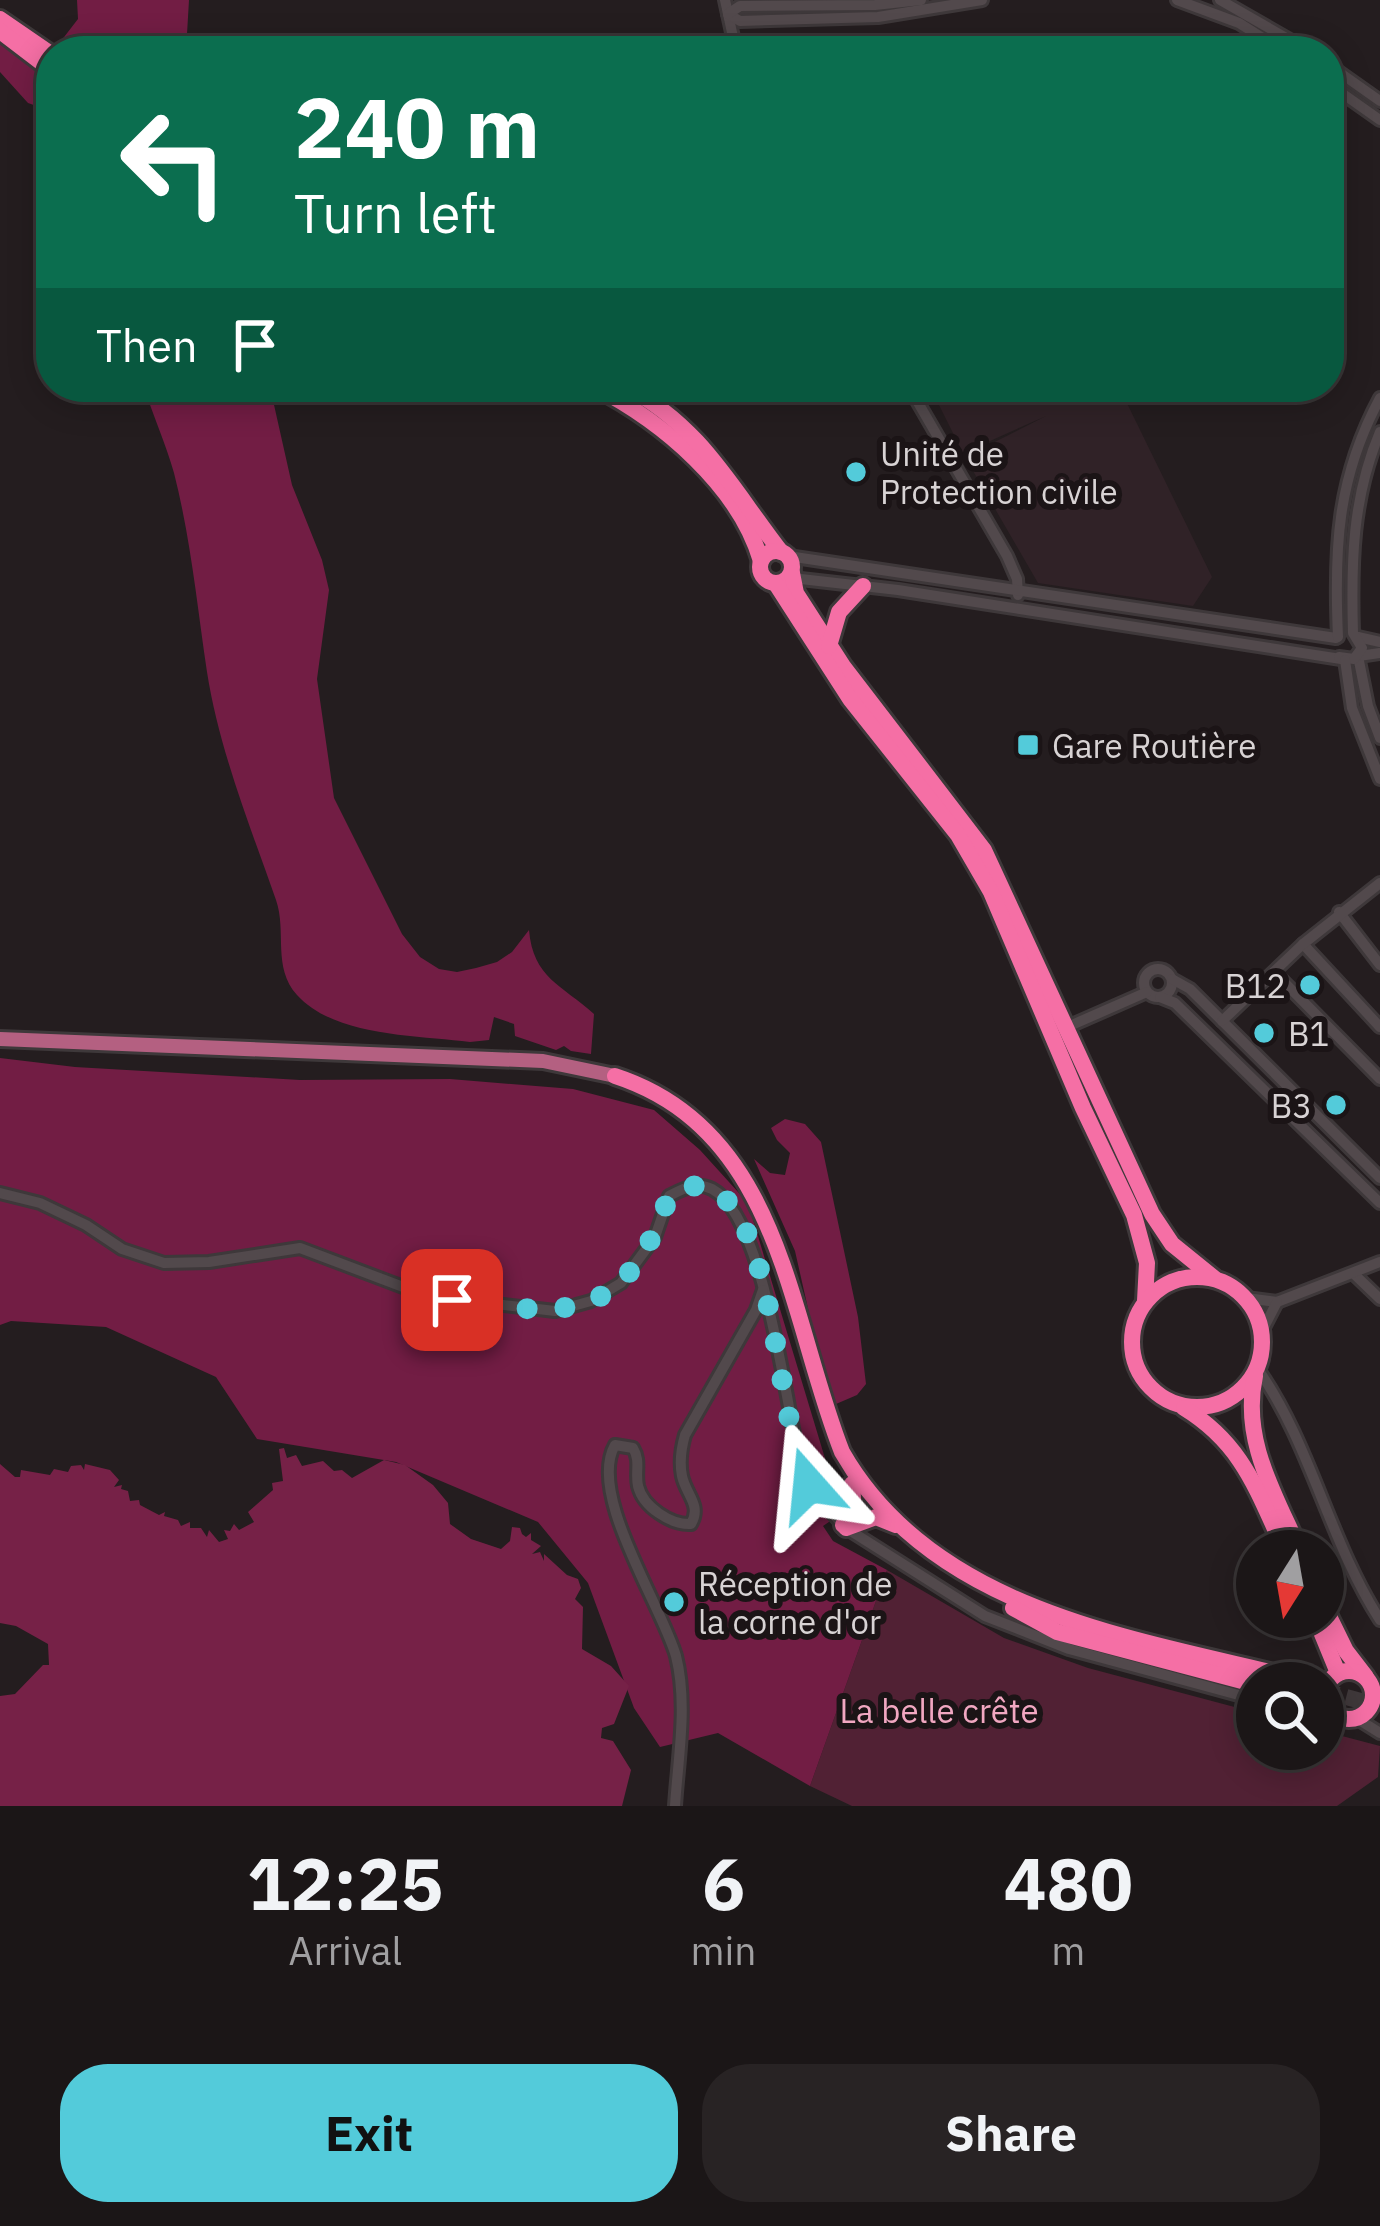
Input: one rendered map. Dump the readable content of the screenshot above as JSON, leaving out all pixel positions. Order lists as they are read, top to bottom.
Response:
{
  "parks": ["La belle crête"],
  "places": {
    "other": [
      "Unité de Protection civile",
      "B12",
      "B1",
      "B3",
      "Réception de la corne d'or"
    ],
    "transit": ["Gare Routière"]
  },
  "north": "bottom",
  "page": {
    "turn": ["240 m", "Turn left"],
    "then": "Then",
    "eta": [
      "12:25",
      "Arrival",
      "6",
      "min",
      "480",
      "m"
    ],
    "buttons": ["Exit", "Share"]
  }
}
